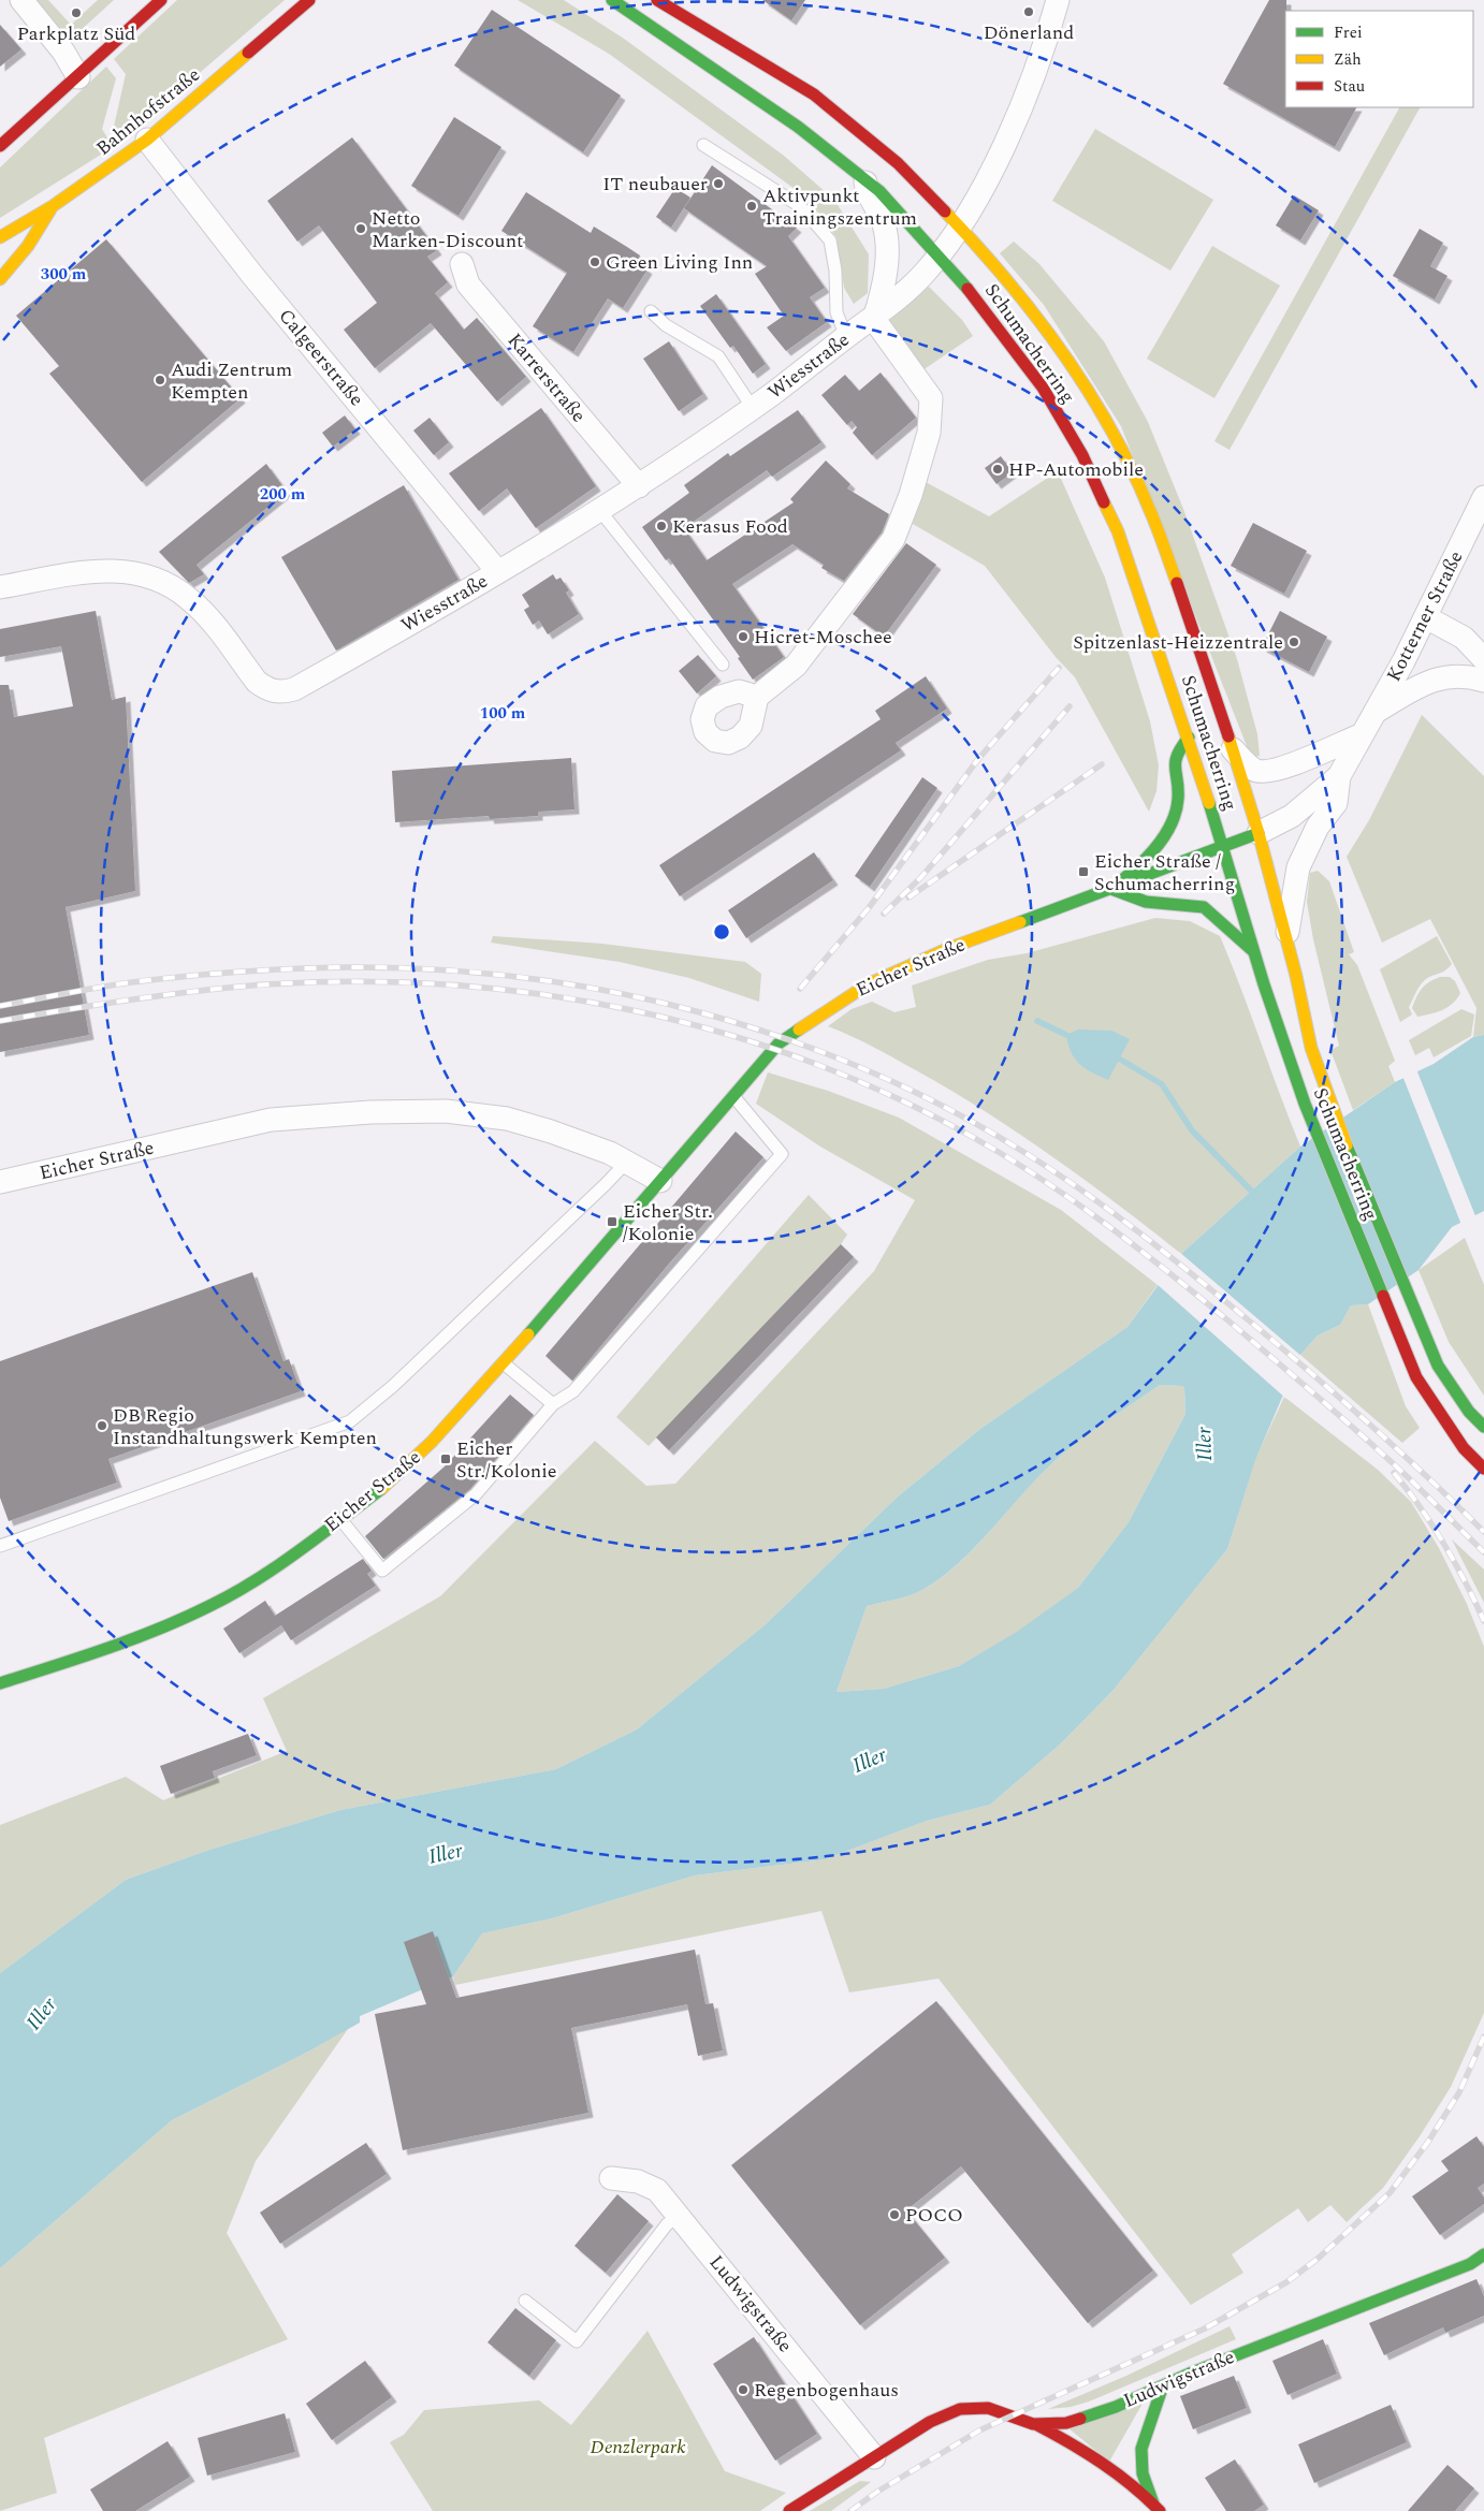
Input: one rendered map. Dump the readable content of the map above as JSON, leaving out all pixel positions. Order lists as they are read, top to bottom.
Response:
{
  "streets": {
    "main road": [
      "Bahnhofstraße",
      "Schumacherring",
      "Kotterner Straße",
      "Eicher Straße",
      "Ludwigstraße"
    ],
    "street": ["Calgeerstraße", "Wiesstraße", "Karrerstraße"]
  },
  "crossings": [
    ["Bahnhofstraße", "Calgeerstraße"],
    ["Schumacherring", "Wiesstraße"],
    ["Schumacherring", "Kotterner Straße"],
    ["Schumacherring", "Eicher Straße"],
    ["Calgeerstraße", "Wiesstraße"],
    ["Wiesstraße", "Karrerstraße"],
    ["Kotterner Straße", "Eicher Straße"]
  ],
  "water": ["Iller"],
  "parks": ["Denzlerpark"],
  "places": {
    "other": [
      "Dönerland",
      "Parkplatz Süd",
      "IT neubauer",
      "Aktivpunkt Trainingszentrum",
      "Netto Marken-Discount",
      "Green Living Inn",
      "Audi Zentrum Kempten",
      "HP-Automobile",
      "Kerasus Food",
      "Hicret-Moschee",
      "Spitzenlast-Heizzentrale",
      "DB Regio Instandhaltungswerk Kempten",
      "POCO",
      "Regenbogenhaus"
    ],
    "transit": ["Eicher Straße / Schumacherring", "Eicher Str. /Kolonie", "Eicher Str./Kolonie"]
  },
  "legend": ["Frei", "Zäh", "Stau"],
  "rings": ["300 m", "200 m", "100 m"]
}
